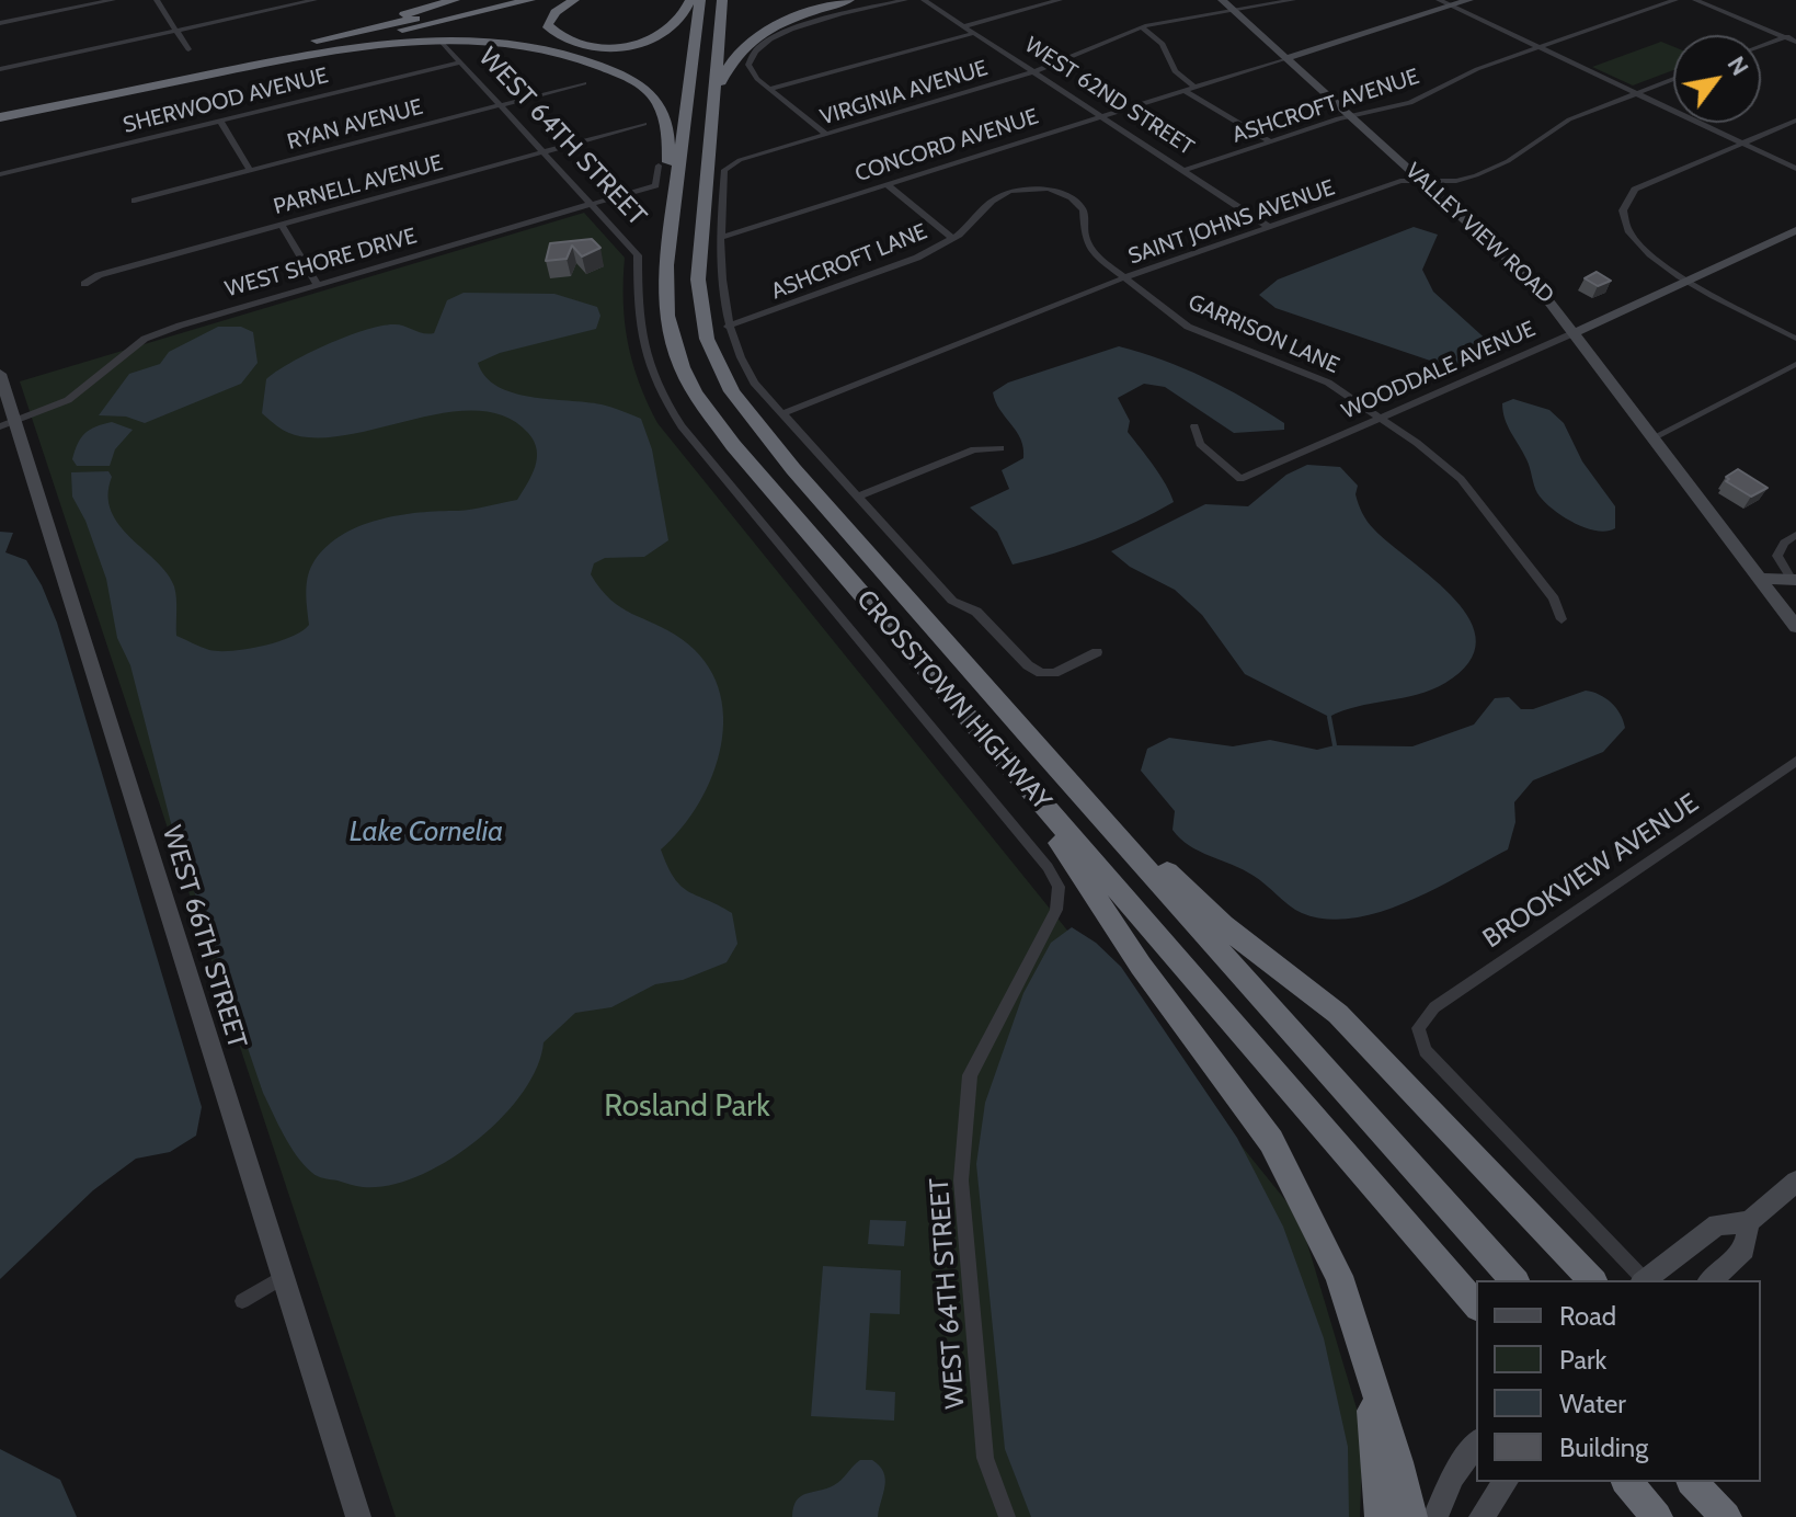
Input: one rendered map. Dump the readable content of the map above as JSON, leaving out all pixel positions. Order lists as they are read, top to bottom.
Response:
{
  "streets": {
    "highway": ["CROSSTOWN HIGHWAY"],
    "street": [
      "VIRGINIA AVENUE",
      "WEST 62ND STREET",
      "SHERWOOD AVENUE",
      "ASHCROFT AVENUE",
      "RYAN AVENUE",
      "WEST 64TH STREET",
      "CONCORD AVENUE",
      "PARNELL AVENUE",
      "SAINT JOHNS AVENUE",
      "VALLEY VIEW ROAD",
      "ASHCROFT LANE",
      "WEST SHORE DRIVE",
      "GARRISON LANE",
      "WOODDALE AVENUE",
      "BROOKVIEW AVENUE",
      "WEST 66TH STREET"
    ]
  },
  "crossings": [
    ["VIRGINIA AVENUE", "WEST 62ND STREET"],
    ["VIRGINIA AVENUE", "CONCORD AVENUE"],
    ["VIRGINIA AVENUE", "VALLEY VIEW ROAD"],
    ["WEST 62ND STREET", "ASHCROFT AVENUE"],
    ["WEST 62ND STREET", "CONCORD AVENUE"],
    ["WEST 62ND STREET", "SAINT JOHNS AVENUE"],
    ["SHERWOOD AVENUE", "WEST 64TH STREET"],
    ["ASHCROFT AVENUE", "VALLEY VIEW ROAD"],
    ["RYAN AVENUE", "WEST 64TH STREET"],
    ["WEST 64TH STREET", "PARNELL AVENUE"],
    ["WEST 64TH STREET", "WEST SHORE DRIVE"],
    ["SAINT JOHNS AVENUE", "VALLEY VIEW ROAD"],
    ["SAINT JOHNS AVENUE", "ASHCROFT LANE"],
    ["SAINT JOHNS AVENUE", "GARRISON LANE"],
    ["VALLEY VIEW ROAD", "WOODDALE AVENUE"],
    ["ASHCROFT LANE", "GARRISON LANE"],
    ["WEST SHORE DRIVE", "WEST 66TH STREET"],
    ["GARRISON LANE", "WOODDALE AVENUE"]
  ],
  "water": ["Lake Cornelia"],
  "parks": ["Rosland Park"],
  "legend": [
    "Road",
    "Park",
    "Water",
    "Building"
  ],
  "north": "top right"
}
